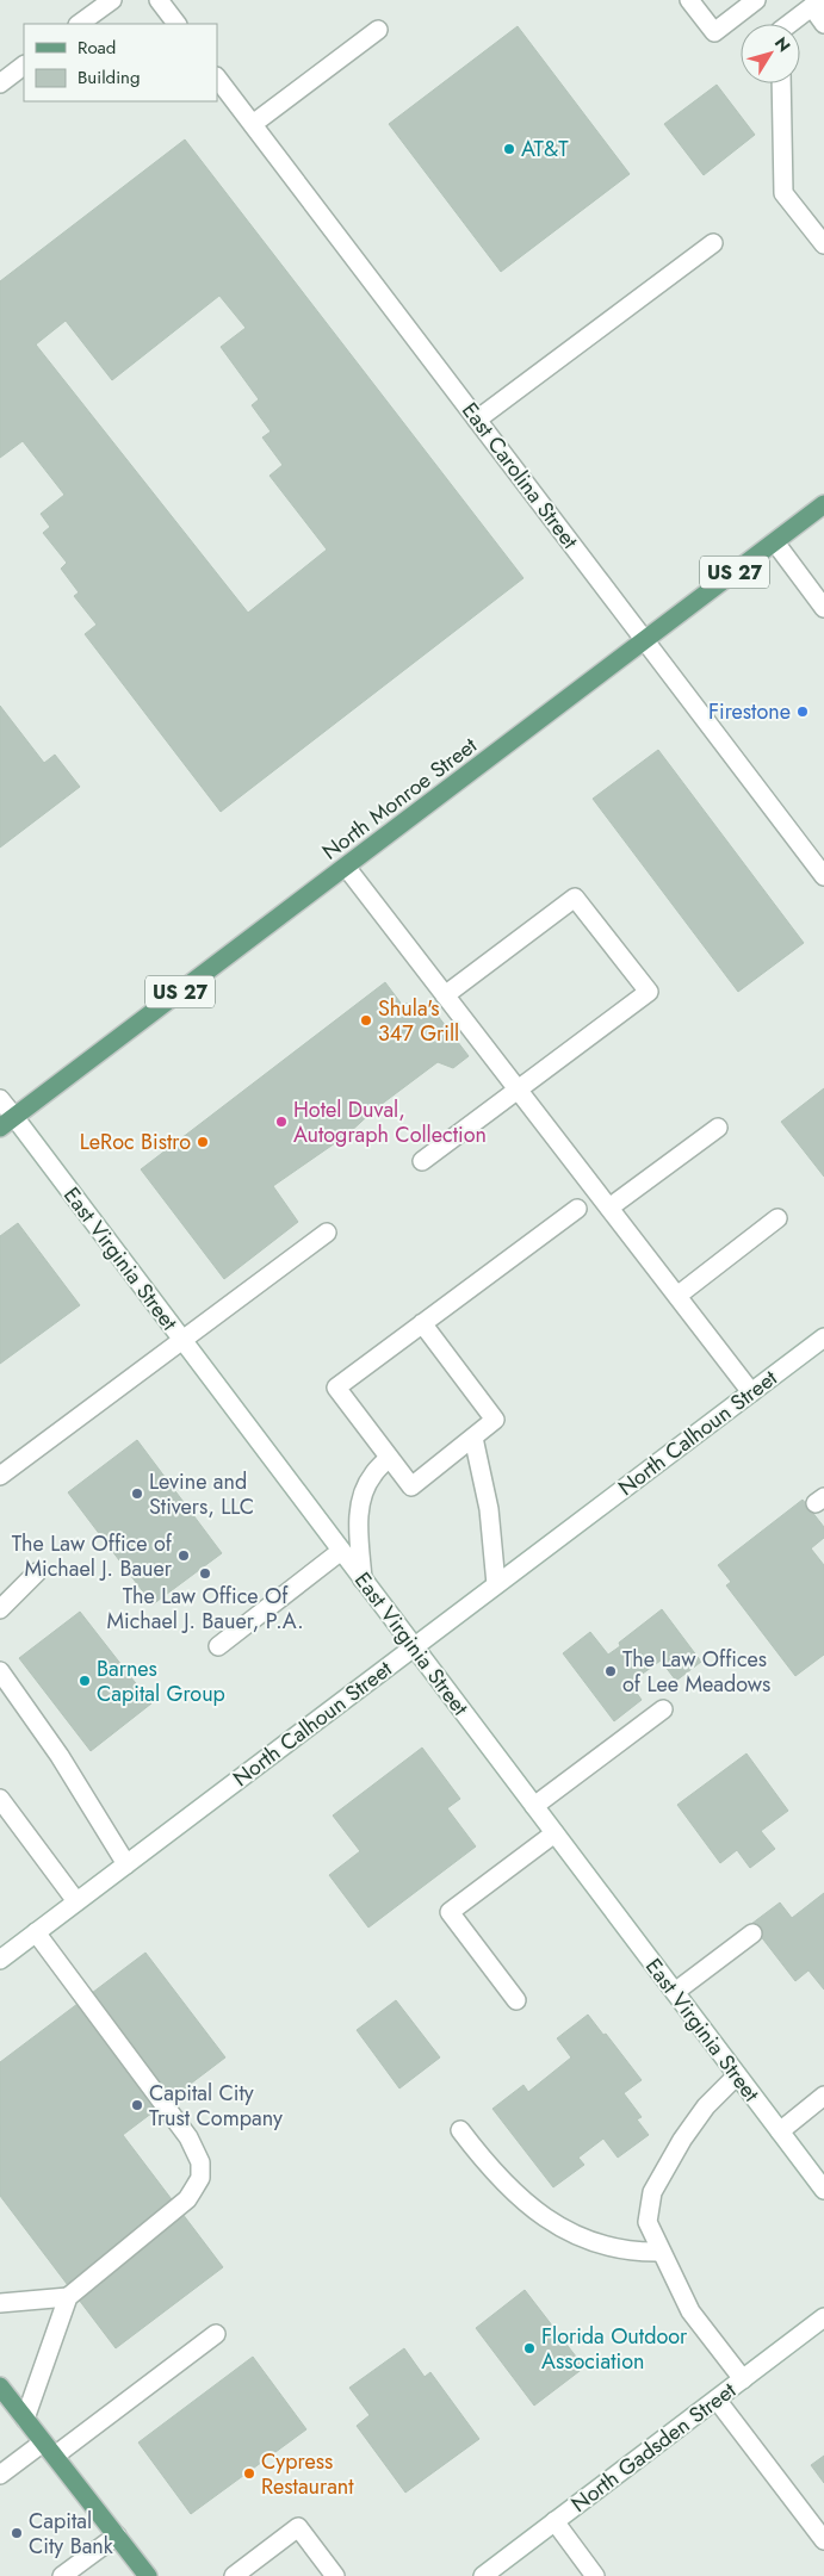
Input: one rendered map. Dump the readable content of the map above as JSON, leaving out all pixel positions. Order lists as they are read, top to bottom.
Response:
{
  "streets": {
    "main road": ["US 27", "North Monroe Street"],
    "street": [
      "East Carolina Street",
      "East Virginia Street",
      "North Calhoun Street",
      "North Gadsden Street"
    ]
  },
  "crossings": [
    ["East Carolina Street", "North Monroe Street"],
    ["North Monroe Street", "East Virginia Street"],
    ["East Virginia Street", "North Calhoun Street"]
  ],
  "places": [
    "AT&T",
    "Firestone",
    "Shula's 347 Grill",
    "Hotel Duval, Autograph Collection",
    "LeRoc Bistro",
    "Levine and Stivers, LLC",
    "The Law Office of Michael J. Bauer",
    "The Law Office Of Michael J. Bauer, P.A.",
    "The Law Offices of Lee Meadows",
    "Barnes Capital Group",
    "Capital City Trust Company",
    "Florida Outdoor Association",
    "Cypress Restaurant",
    "Capital City Bank"
  ],
  "legend": ["Road", "Building"],
  "north": "top right"
}
